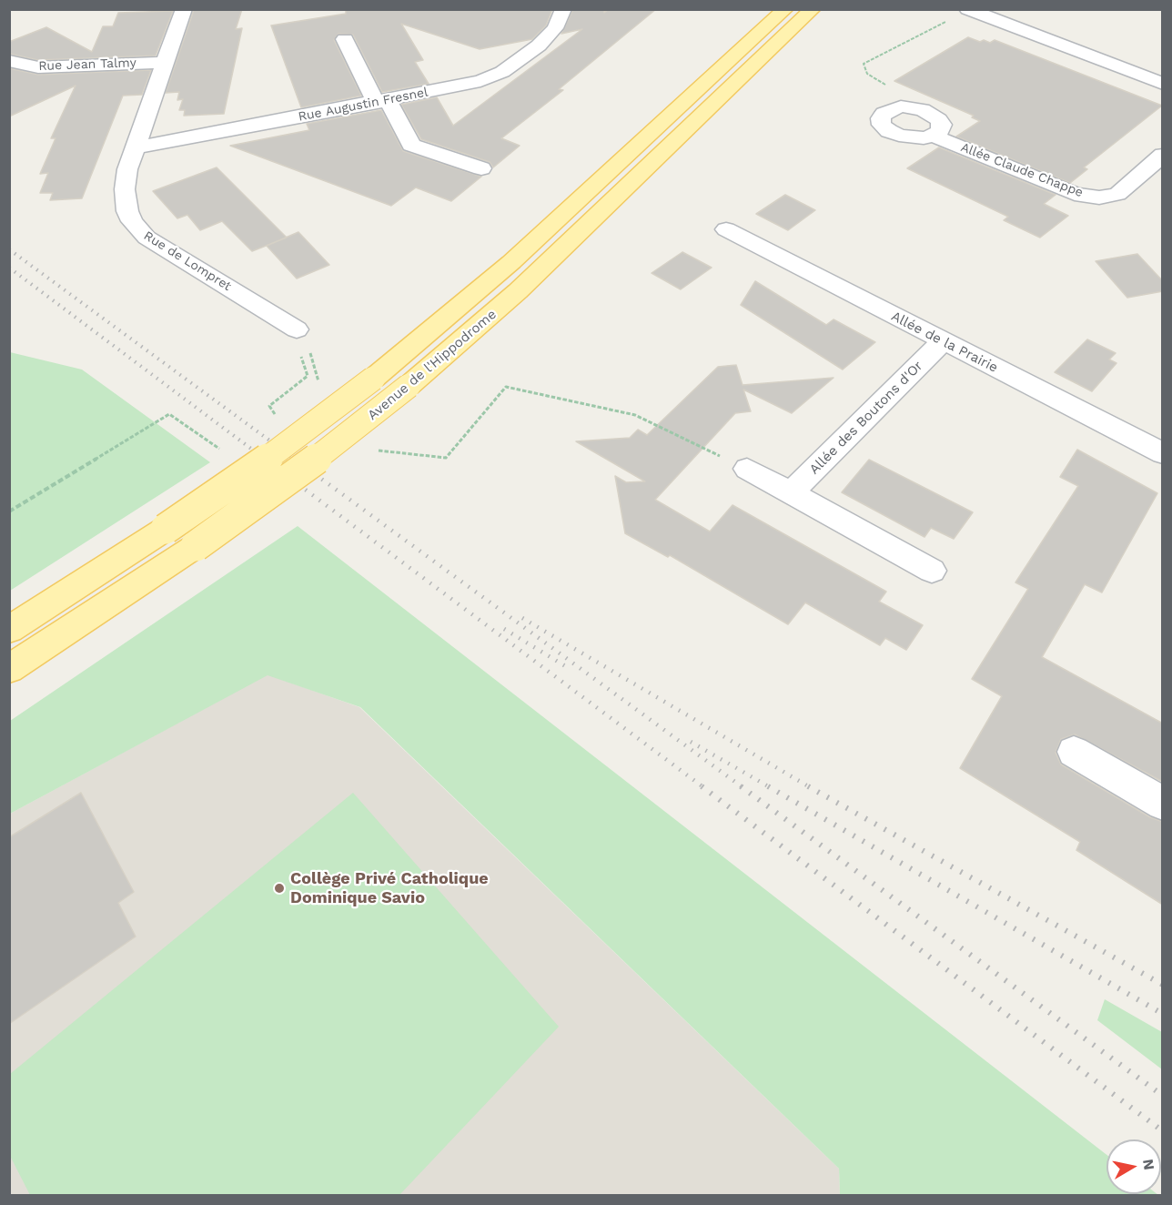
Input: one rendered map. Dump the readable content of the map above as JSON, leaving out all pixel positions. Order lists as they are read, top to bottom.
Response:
{
  "streets": {
    "main road": ["Avenue de l'Hippodrome"],
    "street": [
      "Rue Jean Talmy",
      "Rue Augustin Fresnel",
      "Allée Claude Chappe",
      "Rue de Lompret",
      "Allée de la Prairie",
      "Allée des Boutons d'Or"
    ]
  },
  "crossings": [
    ["Rue Jean Talmy", "Rue de Lompret"],
    ["Rue Augustin Fresnel", "Rue de Lompret"],
    ["Allée de la Prairie", "Allée des Boutons d'Or"]
  ],
  "places": ["Collège Privé Catholique Dominique Savio"],
  "north": "right"
}
